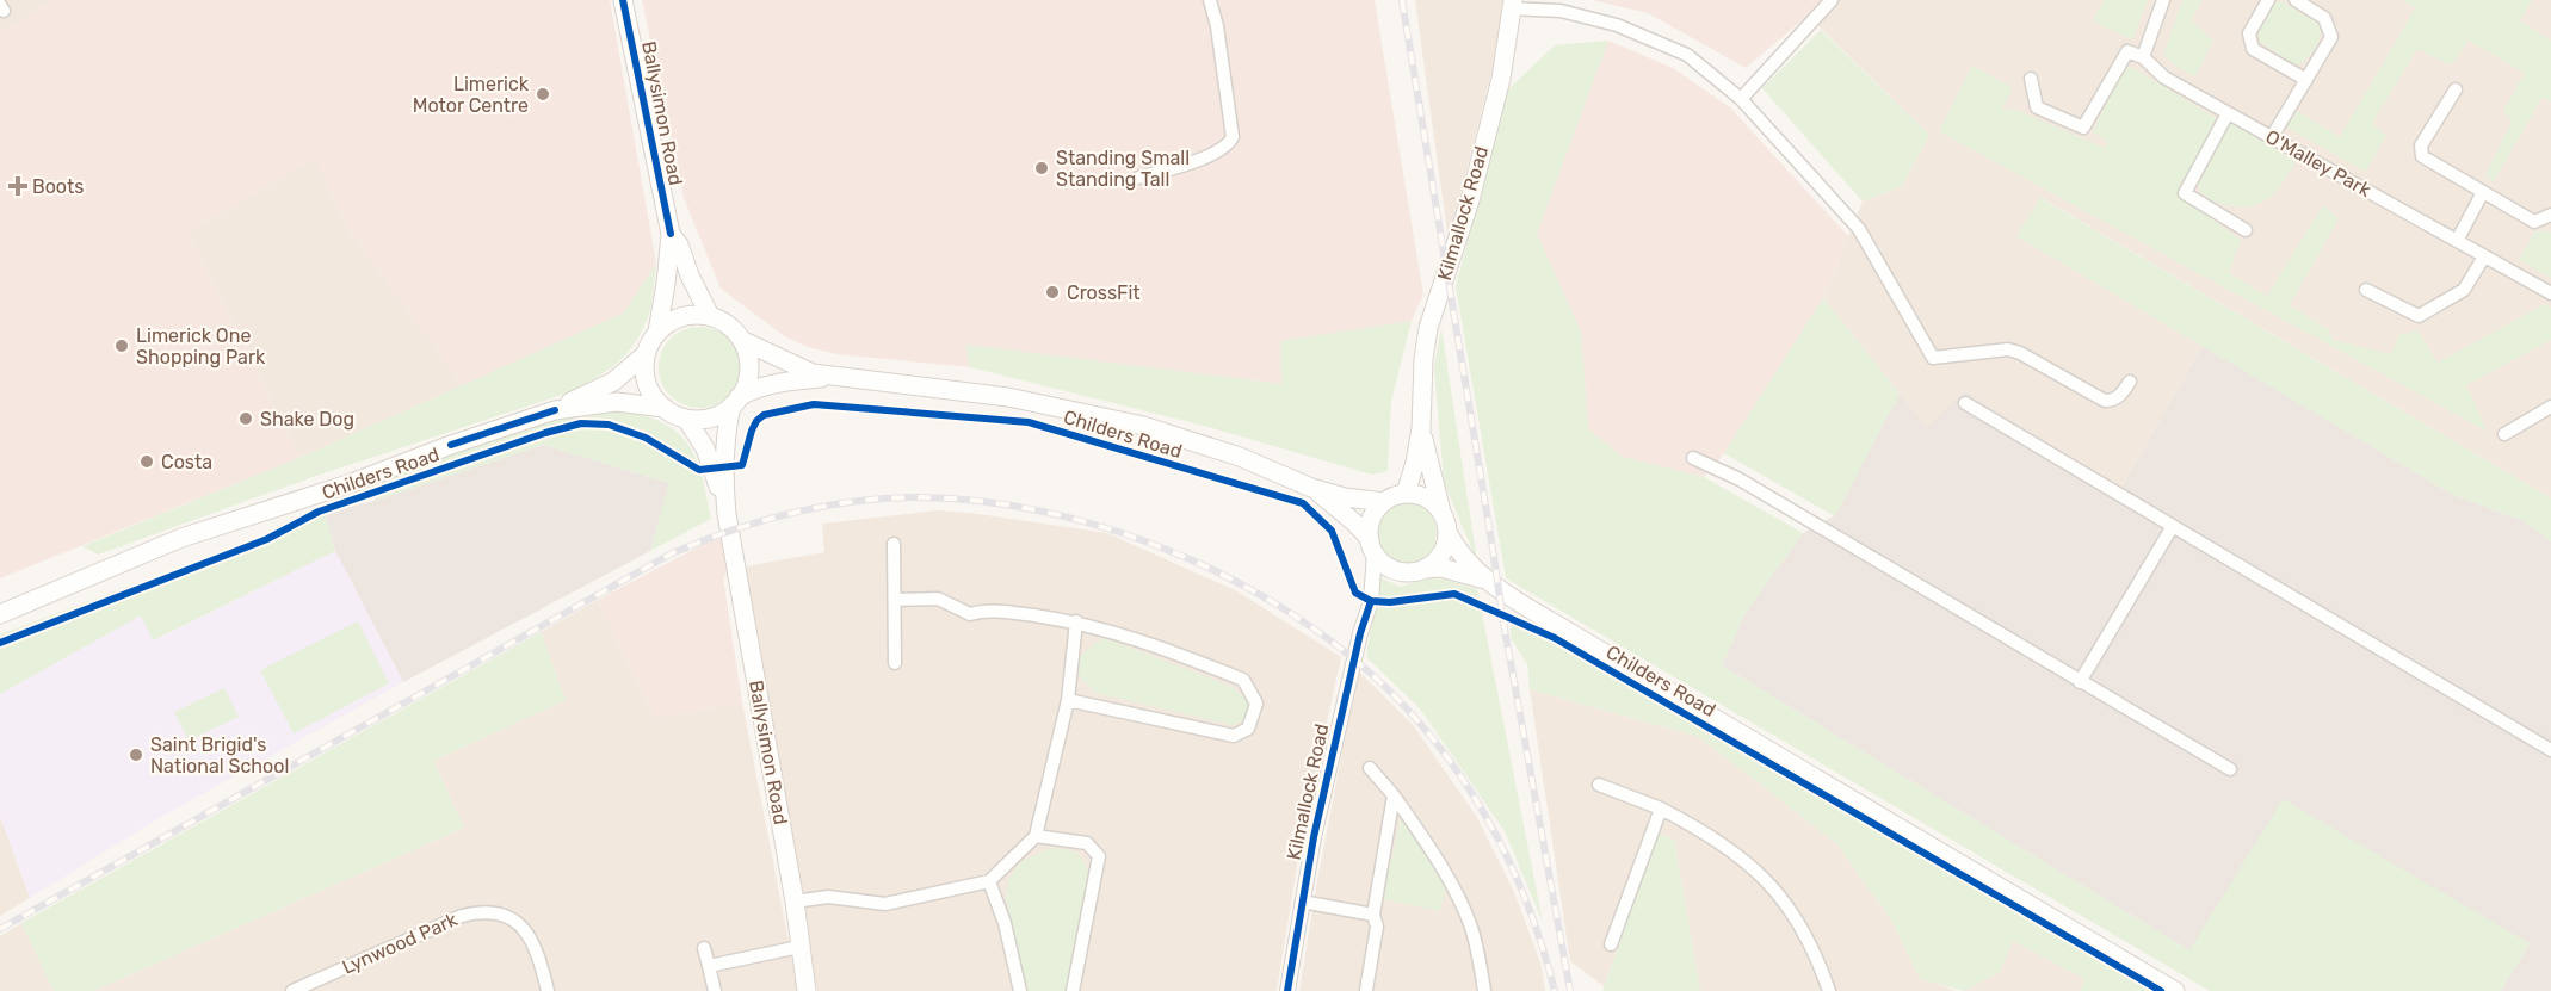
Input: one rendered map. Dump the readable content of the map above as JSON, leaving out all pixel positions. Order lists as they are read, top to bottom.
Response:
{
  "streets": {
    "main road": ["Ballysimon Road", "Kilmallock Road", "Childers Road"],
    "street": ["O'Malley Park", "Lynwood Park"]
  },
  "crossings": [
    ["Ballysimon Road", "Childers Road"],
    ["Kilmallock Road", "Childers Road"]
  ],
  "places": {
    "other": [
      "Limerick Motor Centre",
      "Standing Small Standing Tall",
      "CrossFit",
      "Limerick One Shopping Park",
      "Shake Dog",
      "Costa",
      "Saint Brigid's National School"
    ],
    "health": ["Boots"]
  }
}
